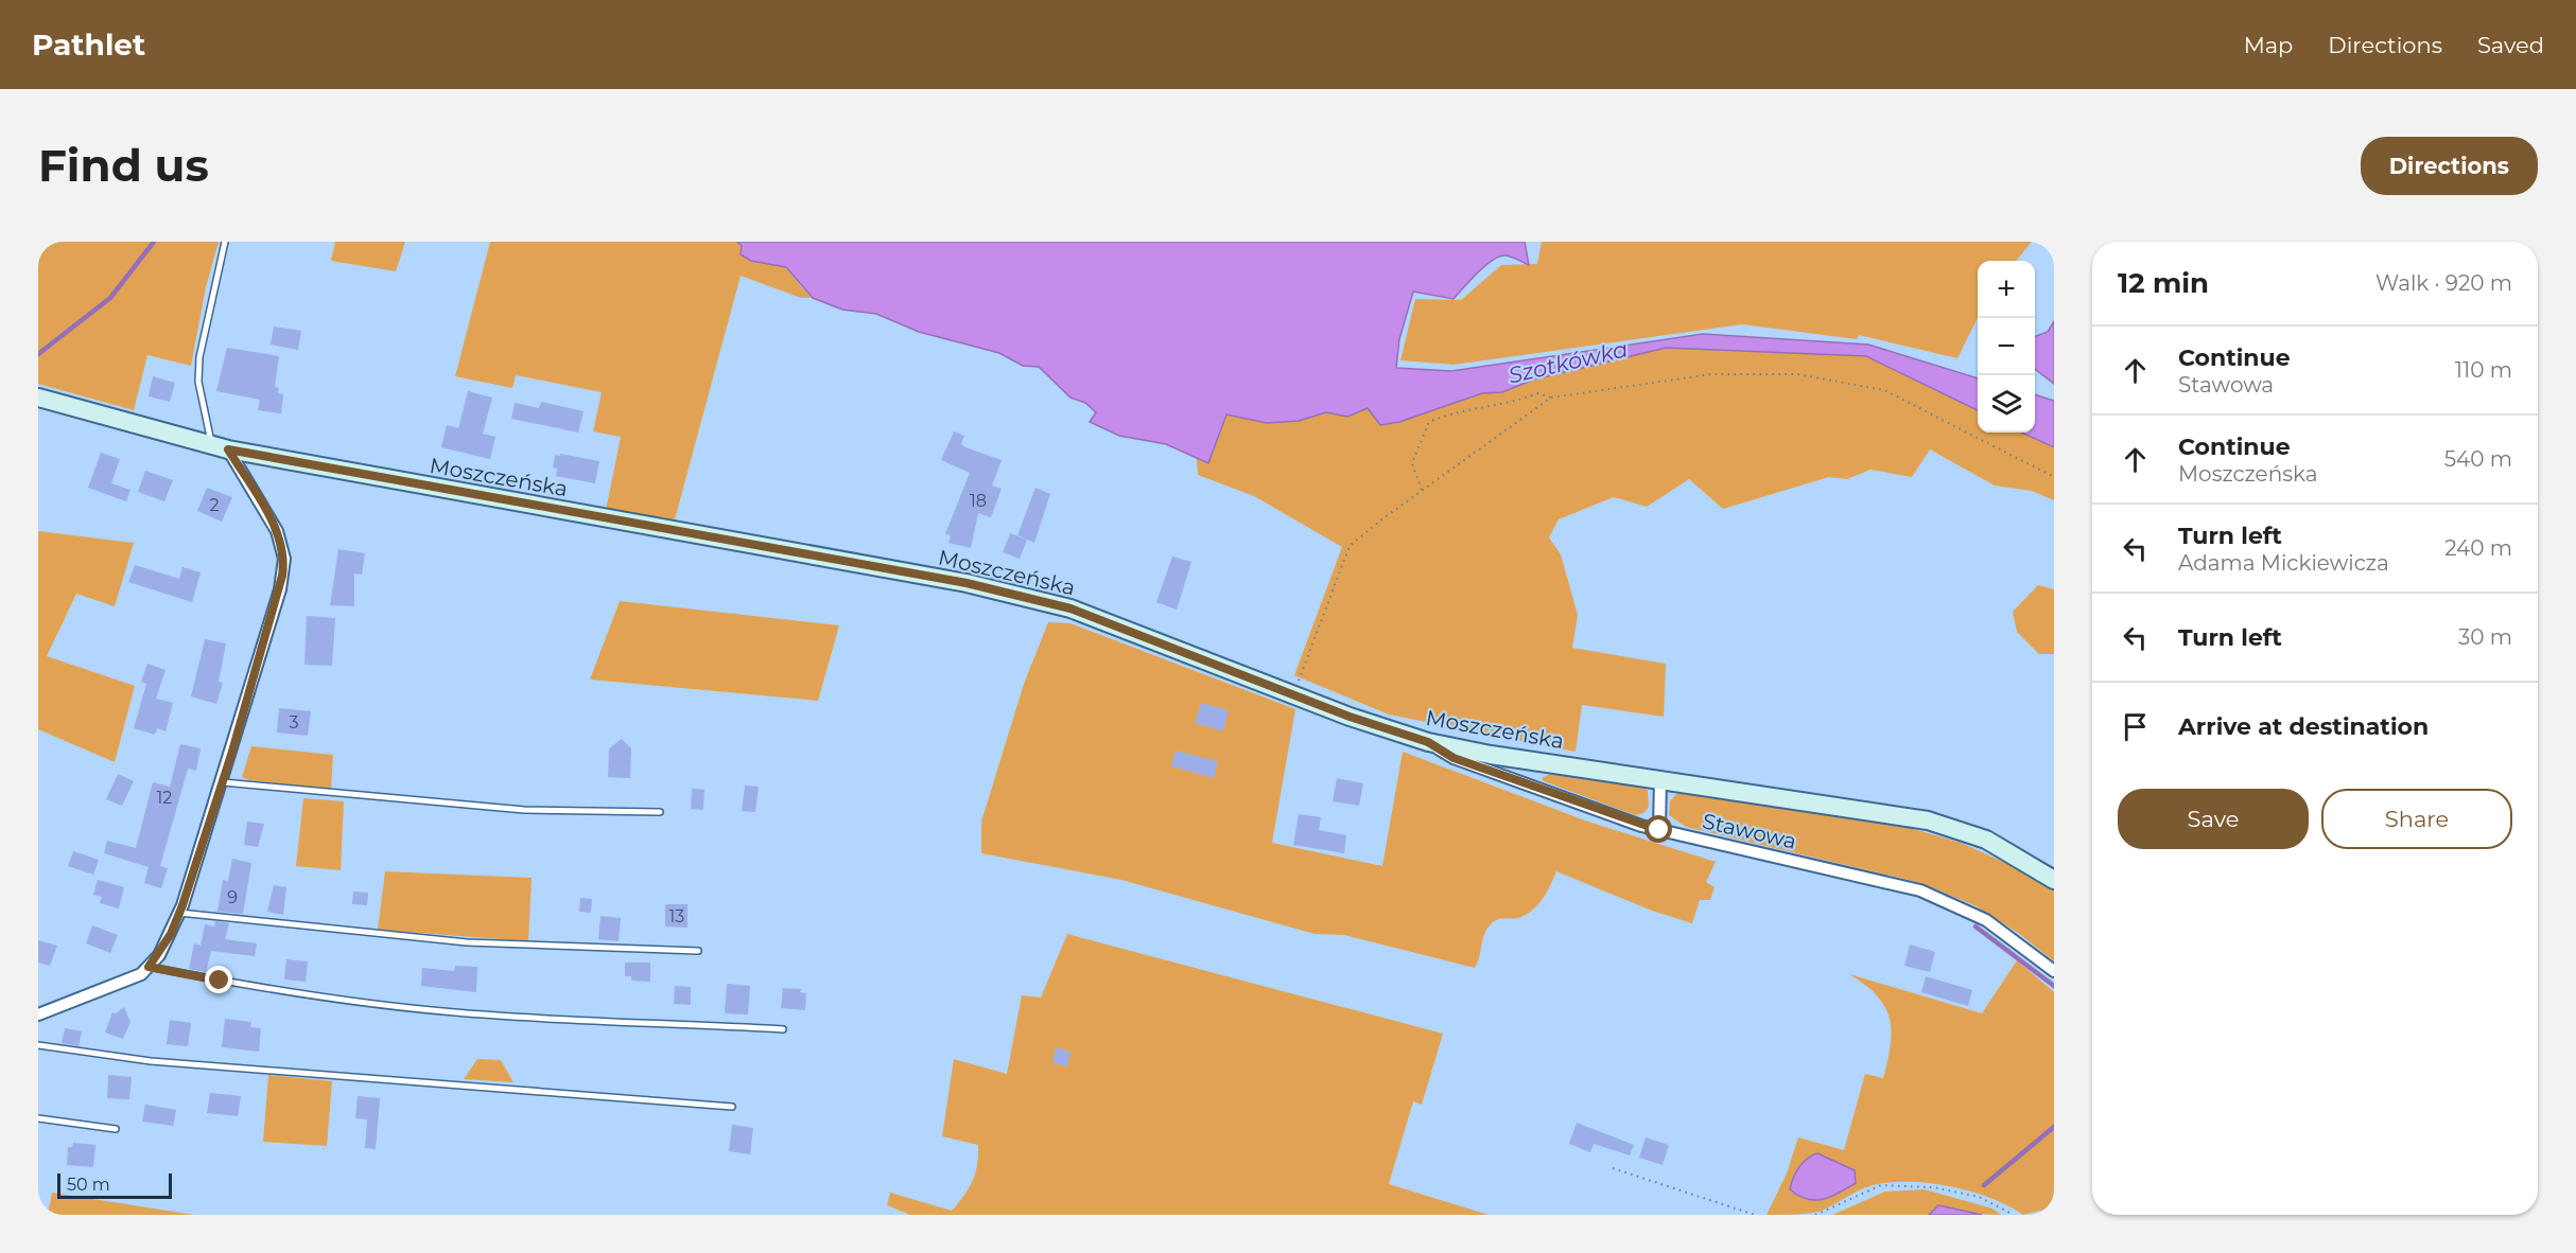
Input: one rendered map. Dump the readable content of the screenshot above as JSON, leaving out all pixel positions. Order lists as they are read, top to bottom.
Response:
{
  "streets": {
    "street": ["Moszczeńska", "Stawowa"]
  },
  "crossings": [
    ["Moszczeńska", "Stawowa"]
  ],
  "water": ["Szotkówka"],
  "house_numbers": [
    "18",
    "2",
    "3",
    "12",
    "9",
    "13"
  ],
  "scale_bar": "50 m",
  "page": {
    "header": "Pathlet",
    "nav": ["Map", "Directions", "Saved"],
    "buttons": [
      "Directions",
      ["Save", "Share"]
    ],
    "title": "Find us",
    "heading": ["12 min", "Walk · 920 m"],
    "map_buttons": ["+", "−"],
    "list": [
      ["Continue", "Stawowa", "110 m"],
      ["Continue", "Moszczeńska", "540 m"],
      ["Turn left", "Adama Mickiewicza", "240 m"],
      ["Turn left", "30 m"],
      "Arrive at destination"
    ],
    "scale": "50 m"
  }
}
